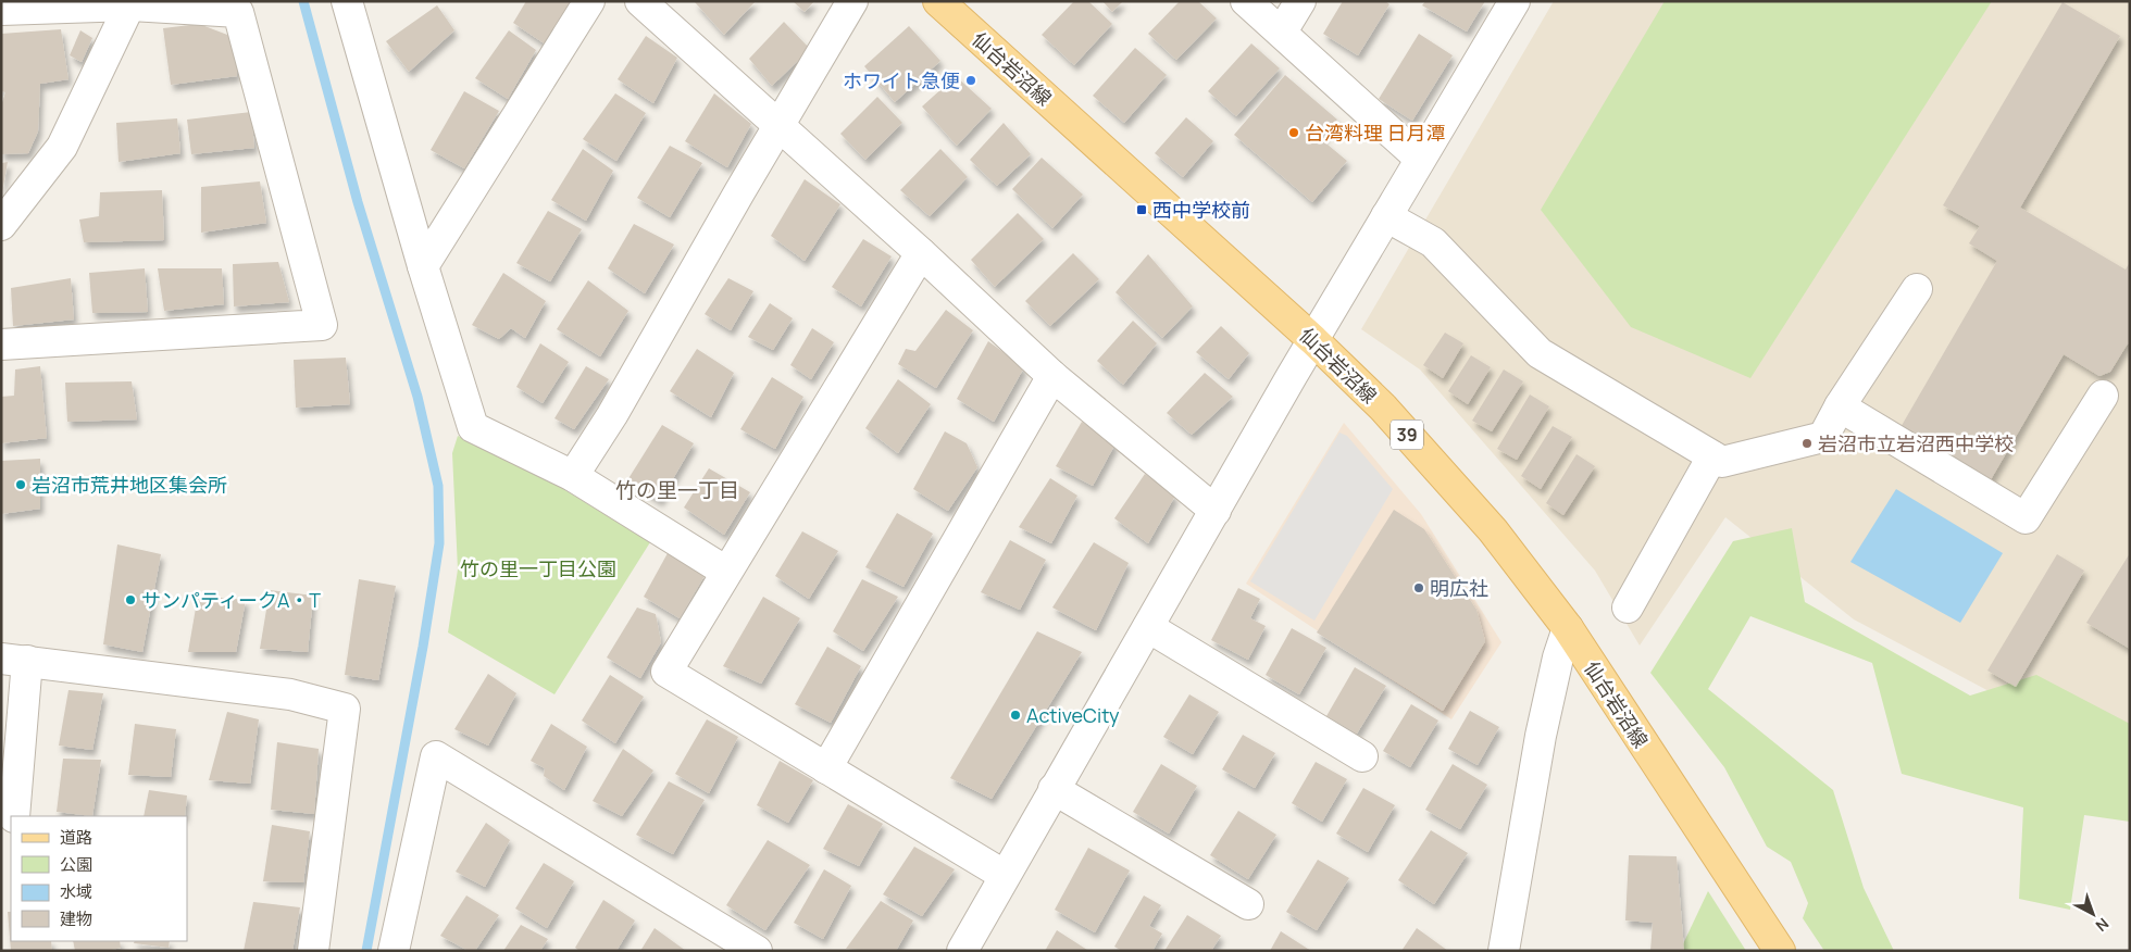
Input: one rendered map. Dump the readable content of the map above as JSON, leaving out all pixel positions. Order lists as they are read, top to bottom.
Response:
{
  "streets": {
    "main road": ["仙台岩沼線", "39"]
  },
  "districts": ["竹の里一丁目"],
  "parks": ["竹の里一丁目公園"],
  "places": {
    "other": [
      "ホワイト急便",
      "台湾料理 日月潭",
      "岩沼市立岩沼西中学校",
      "岩沼市荒井地区集会所",
      "明広社",
      "サンパティークA・T",
      "ActiveCity"
    ],
    "transit": ["西中学校前"]
  },
  "legend": [
    "道路",
    "公園",
    "水域",
    "建物"
  ],
  "north": "bottom right"
}
